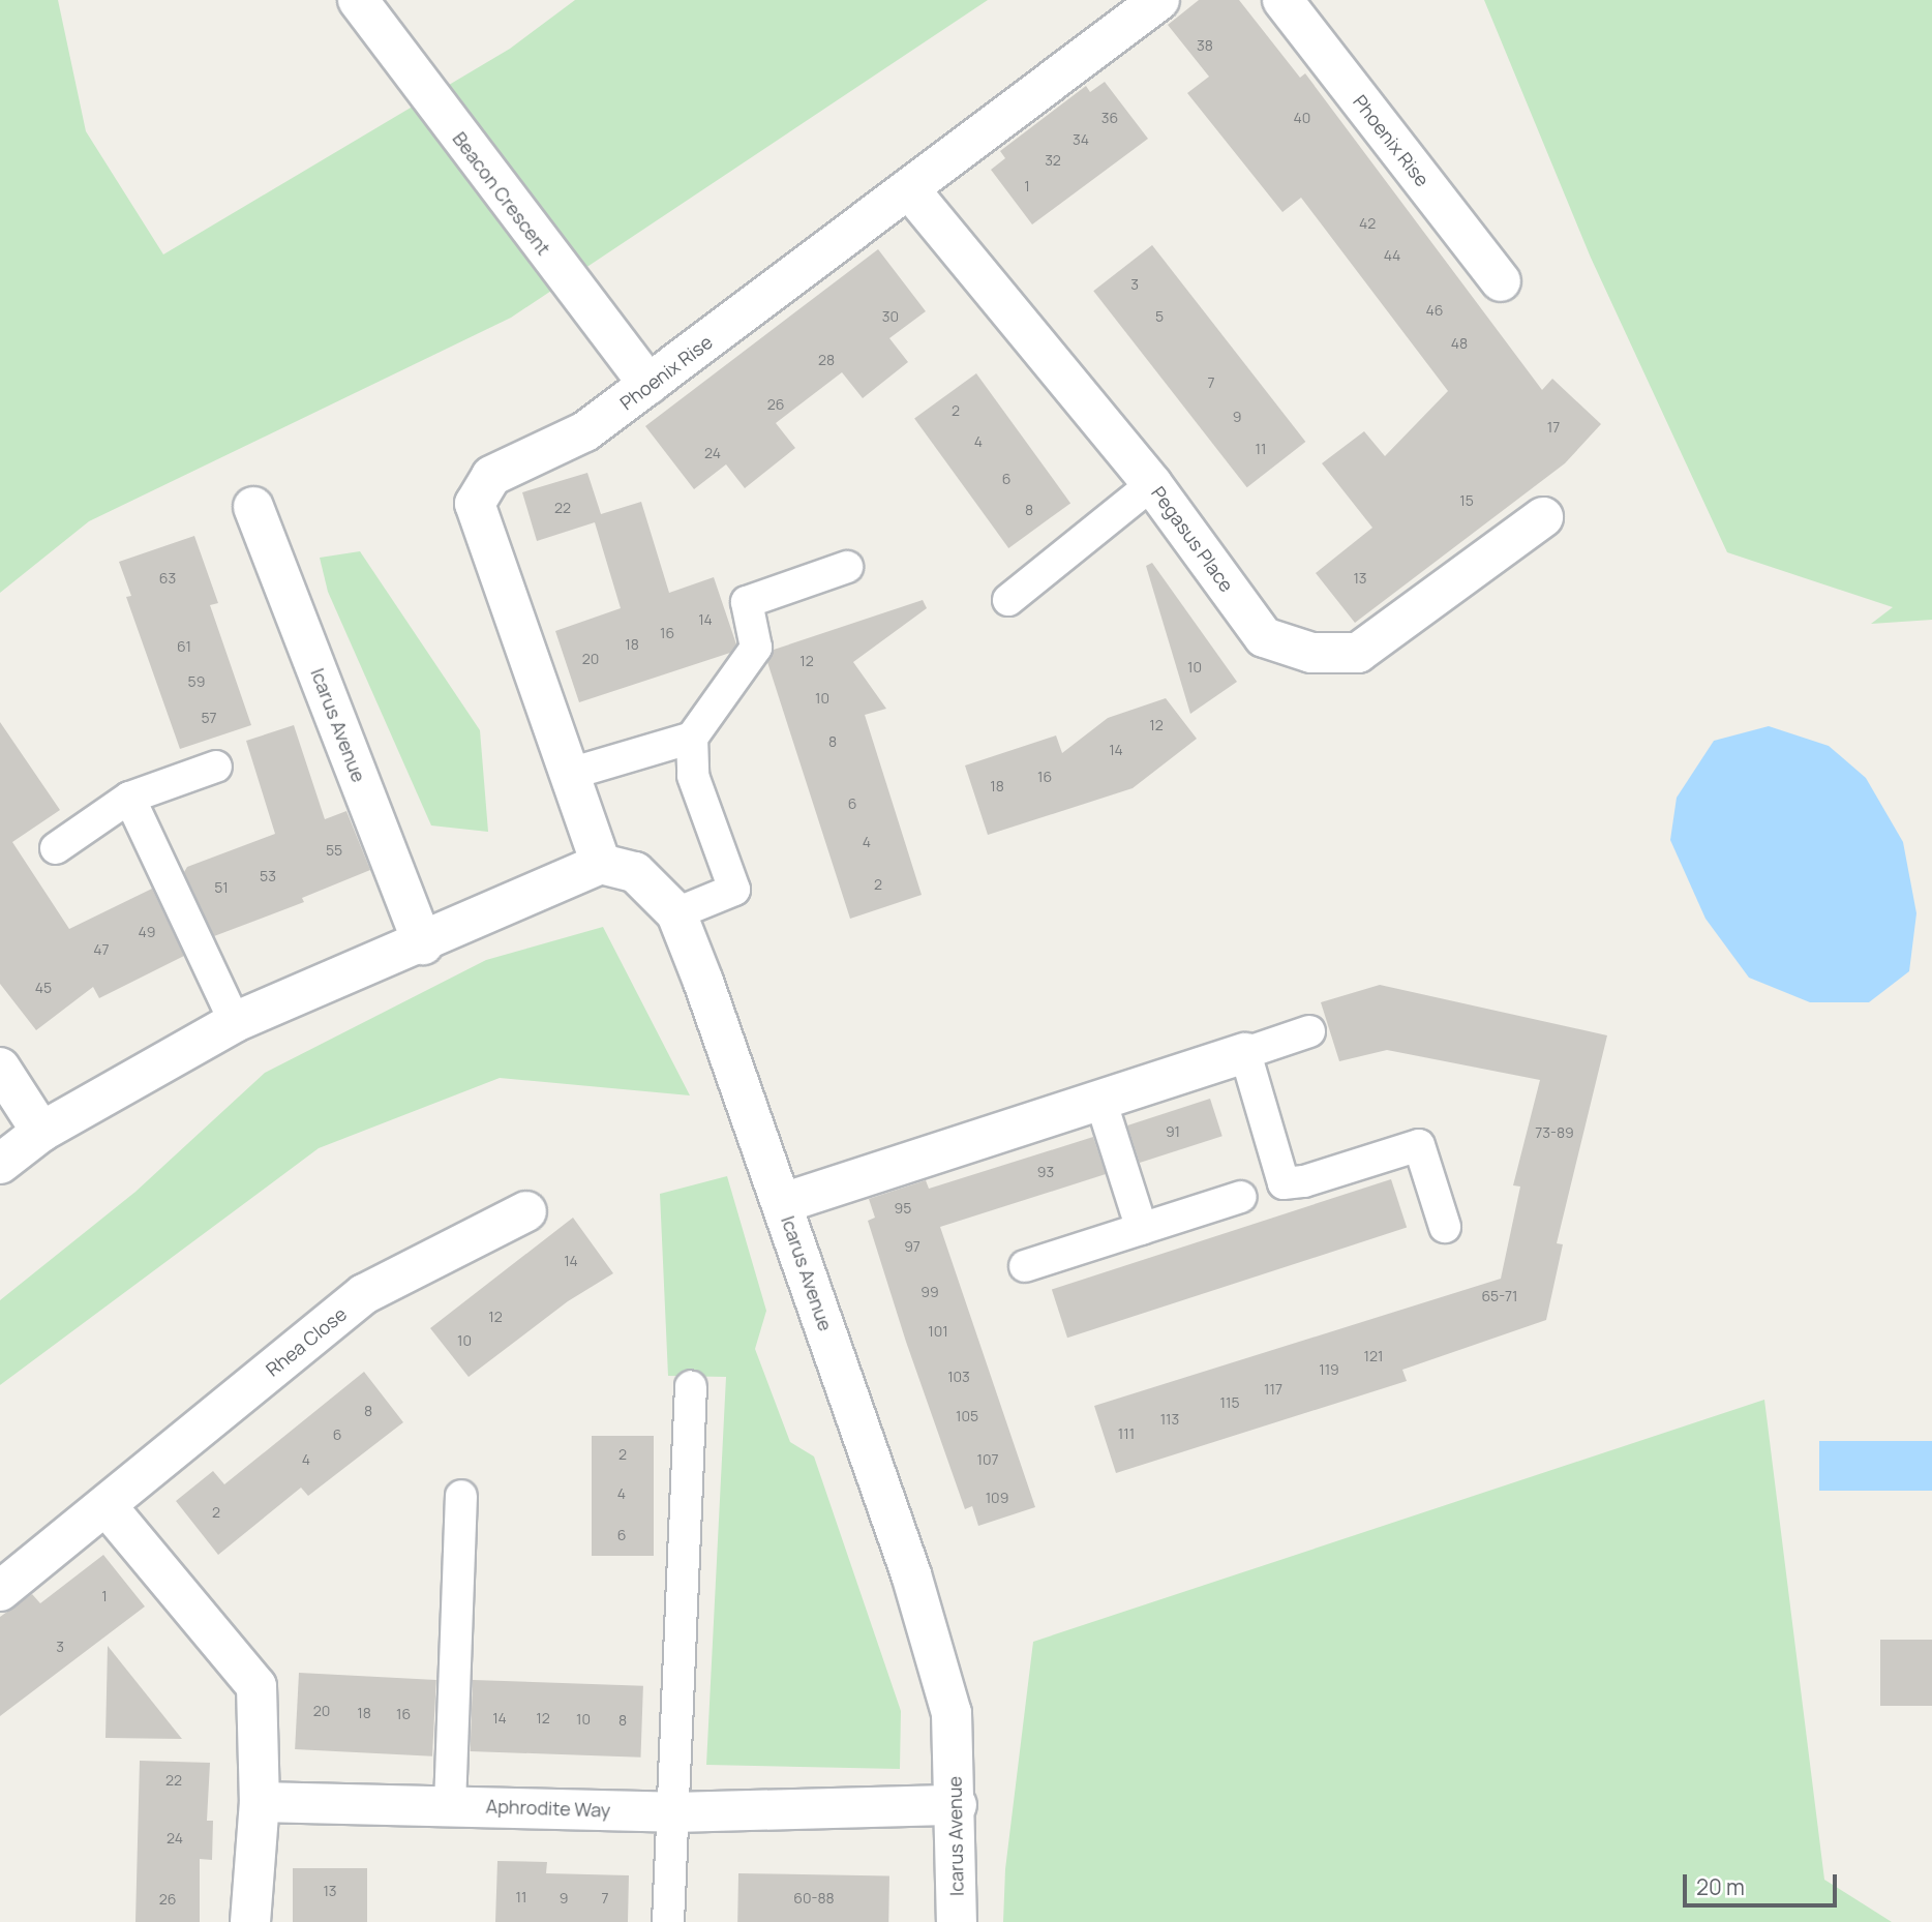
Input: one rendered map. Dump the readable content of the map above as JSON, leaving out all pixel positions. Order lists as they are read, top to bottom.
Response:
{
  "streets": {
    "street": [
      "Phoenix Rise",
      "Beacon Crescent",
      "Pegasus Place",
      "Icarus Avenue",
      "Rhea Close",
      "Aphrodite Way"
    ]
  },
  "crossings": [
    ["Phoenix Rise", "Beacon Crescent"],
    ["Phoenix Rise", "Pegasus Place"],
    ["Phoenix Rise", "Icarus Avenue"],
    ["Icarus Avenue", "Aphrodite Way"]
  ],
  "house_numbers": [
    "38",
    "36",
    "40",
    "34",
    "32",
    "1",
    "42",
    "44",
    "3",
    "46",
    "30",
    "5",
    "48",
    "28",
    "7",
    "26",
    "2",
    "9",
    "17",
    "4",
    "11",
    "24",
    "6",
    "15",
    "22",
    "8",
    "63",
    "13",
    "14",
    "16",
    "18",
    "61",
    "20",
    "12",
    "10",
    "59",
    "10",
    "57",
    "12",
    "8",
    "14",
    "16",
    "18",
    "6",
    "4",
    "55",
    "53",
    "2",
    "51",
    "49",
    "47",
    "45",
    "91",
    "73-89",
    "93",
    "95",
    "97",
    "14",
    "99",
    "65-71",
    "12",
    "101",
    "10",
    "121",
    "119",
    "103",
    "117",
    "115",
    "8",
    "105",
    "113",
    "111",
    "6",
    "2",
    "4",
    "107",
    "4",
    "109",
    "2",
    "6",
    "1",
    "3",
    "20",
    "18",
    "16",
    "14",
    "12",
    "10",
    "8",
    "22",
    "24",
    "13",
    "11",
    "9",
    "7",
    "60-88",
    "26"
  ],
  "scale_bar": "20 m"
}
